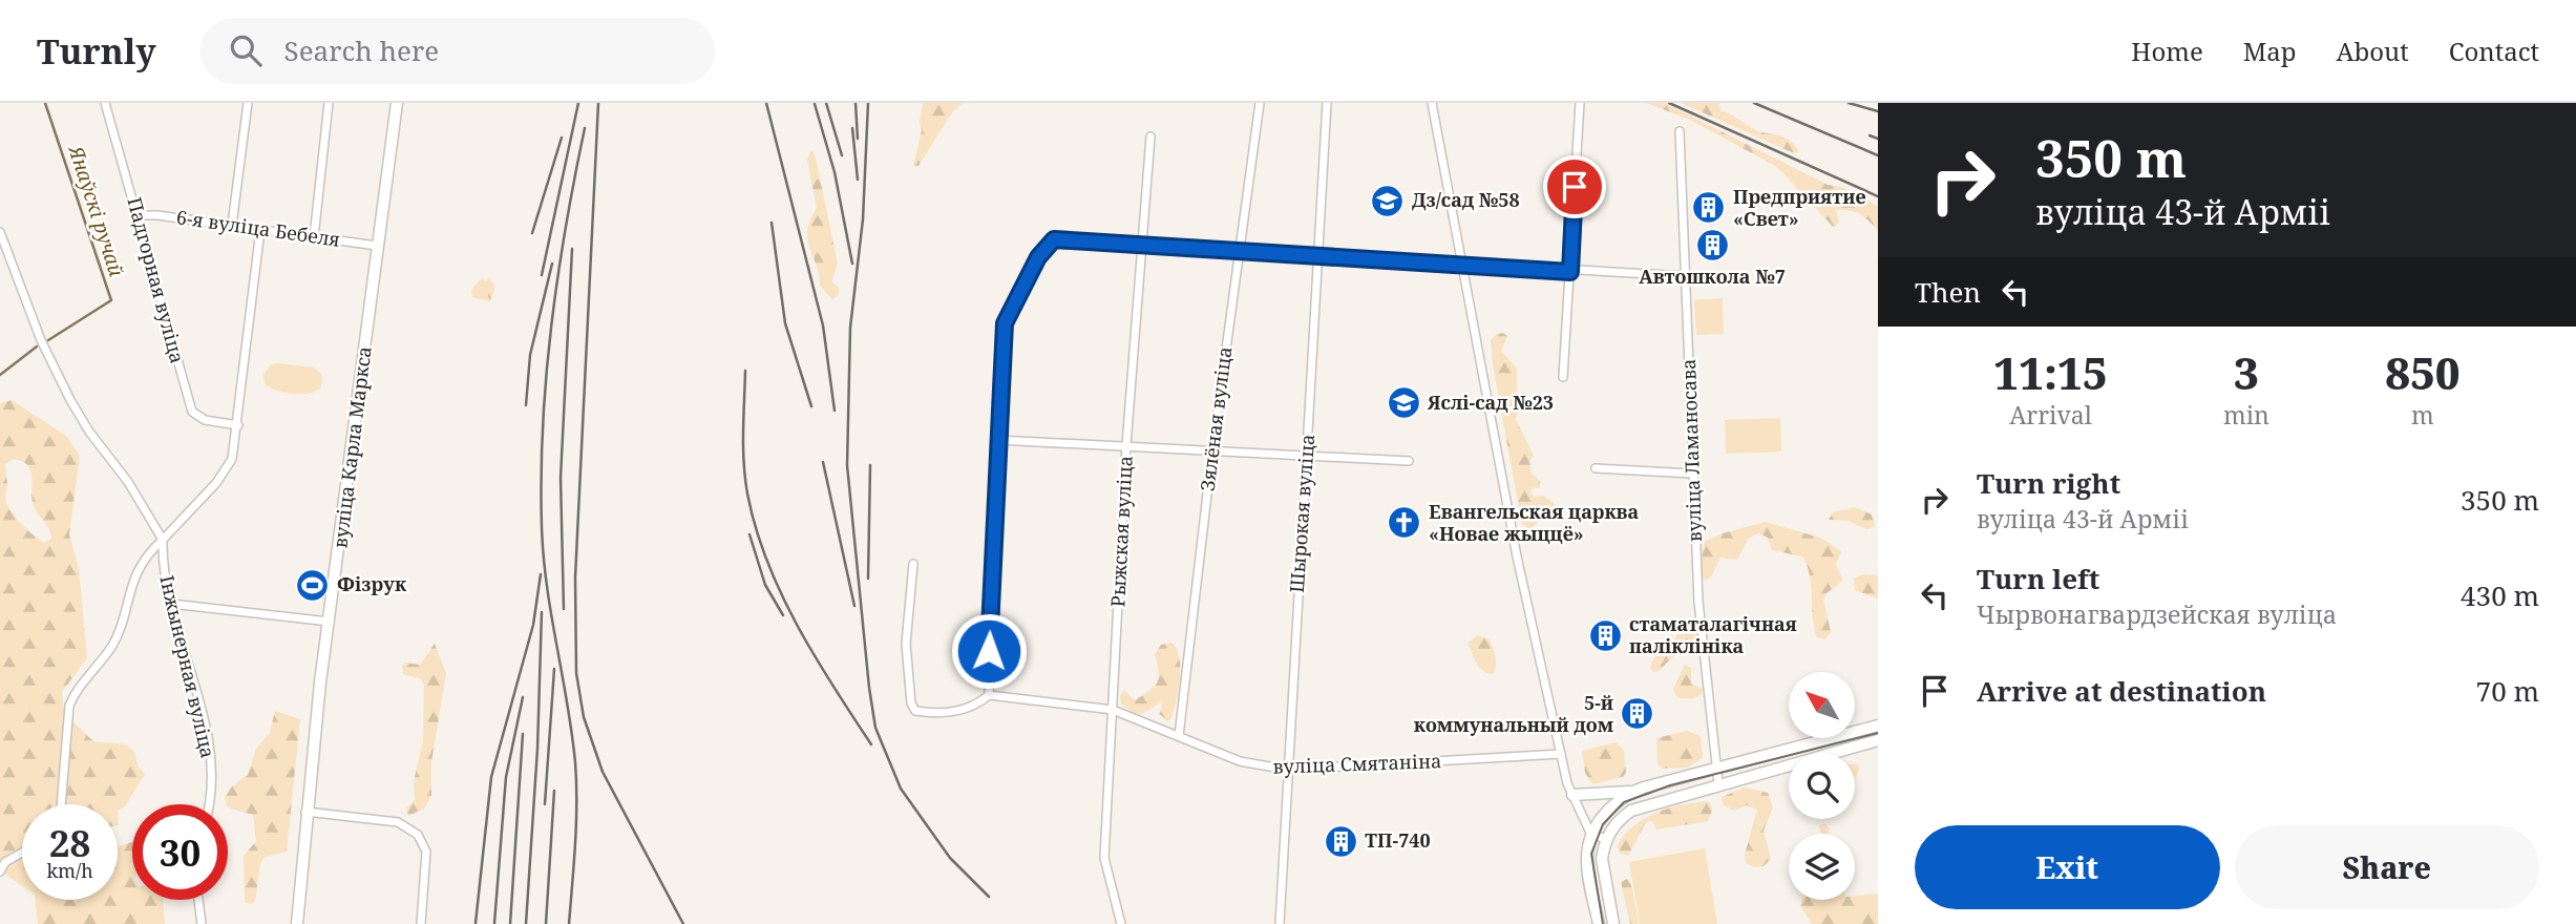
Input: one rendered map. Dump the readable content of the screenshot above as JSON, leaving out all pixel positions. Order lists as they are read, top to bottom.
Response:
{
  "streets": {
    "main road": ["вуліца Карла Маркса"],
    "street": [
      "6-я вуліца Бебеля",
      "Падгорная вуліца",
      "Зялёная вуліца",
      "вуліца Ламаносава",
      "Шырокая вуліца",
      "Рыжская вуліца",
      "Інжынерная вуліца",
      "вуліца Смятаніна"
    ]
  },
  "crossings": [
    ["6-я вуліца Бебеля", "Падгорная вуліца"],
    ["6-я вуліца Бебеля", "вуліца Карла Маркса"],
    ["Зялёная вуліца", "вуліца Смятаніна"],
    ["Шырокая вуліца", "вуліца Смятаніна"],
    ["Рыжская вуліца", "вуліца Смятаніна"]
  ],
  "water": ["Янаўскі ручай"],
  "places": {
    "school or university": ["Дз/сад №58", "Яслі-сад №23"],
    "building": [
      "Предприятие «Свет»",
      "Автошкола №7",
      "стаматалагічная паліклініка",
      "5-й коммунальный дом",
      "ТП-740"
    ],
    "church": ["Евангельская царква «Новае жыццё»"],
    "sports": ["Фізрук"]
  },
  "north": "top left",
  "page": {
    "header": "Turnly",
    "search": "Search here",
    "nav": [
      "Home",
      "Map",
      "About",
      "Contact"
    ],
    "turn": ["350 m", "вуліца 43-й Арміі"],
    "then": "Then",
    "eta": [
      "11:15",
      "Arrival",
      "3",
      "min",
      "850",
      "m"
    ],
    "list": [
      {
        "name": "Turn right",
        "note": "вуліца 43-й Арміі",
        "value": "350 m"
      },
      {
        "name": "Turn left",
        "note": "Чырвонагвардзейская вуліца",
        "value": "430 m"
      },
      {
        "name": "Arrive at destination",
        "value": "70 m"
      }
    ],
    "speed": "28 km/h",
    "limit": "30",
    "buttons": ["Exit", "Share"]
  }
}
